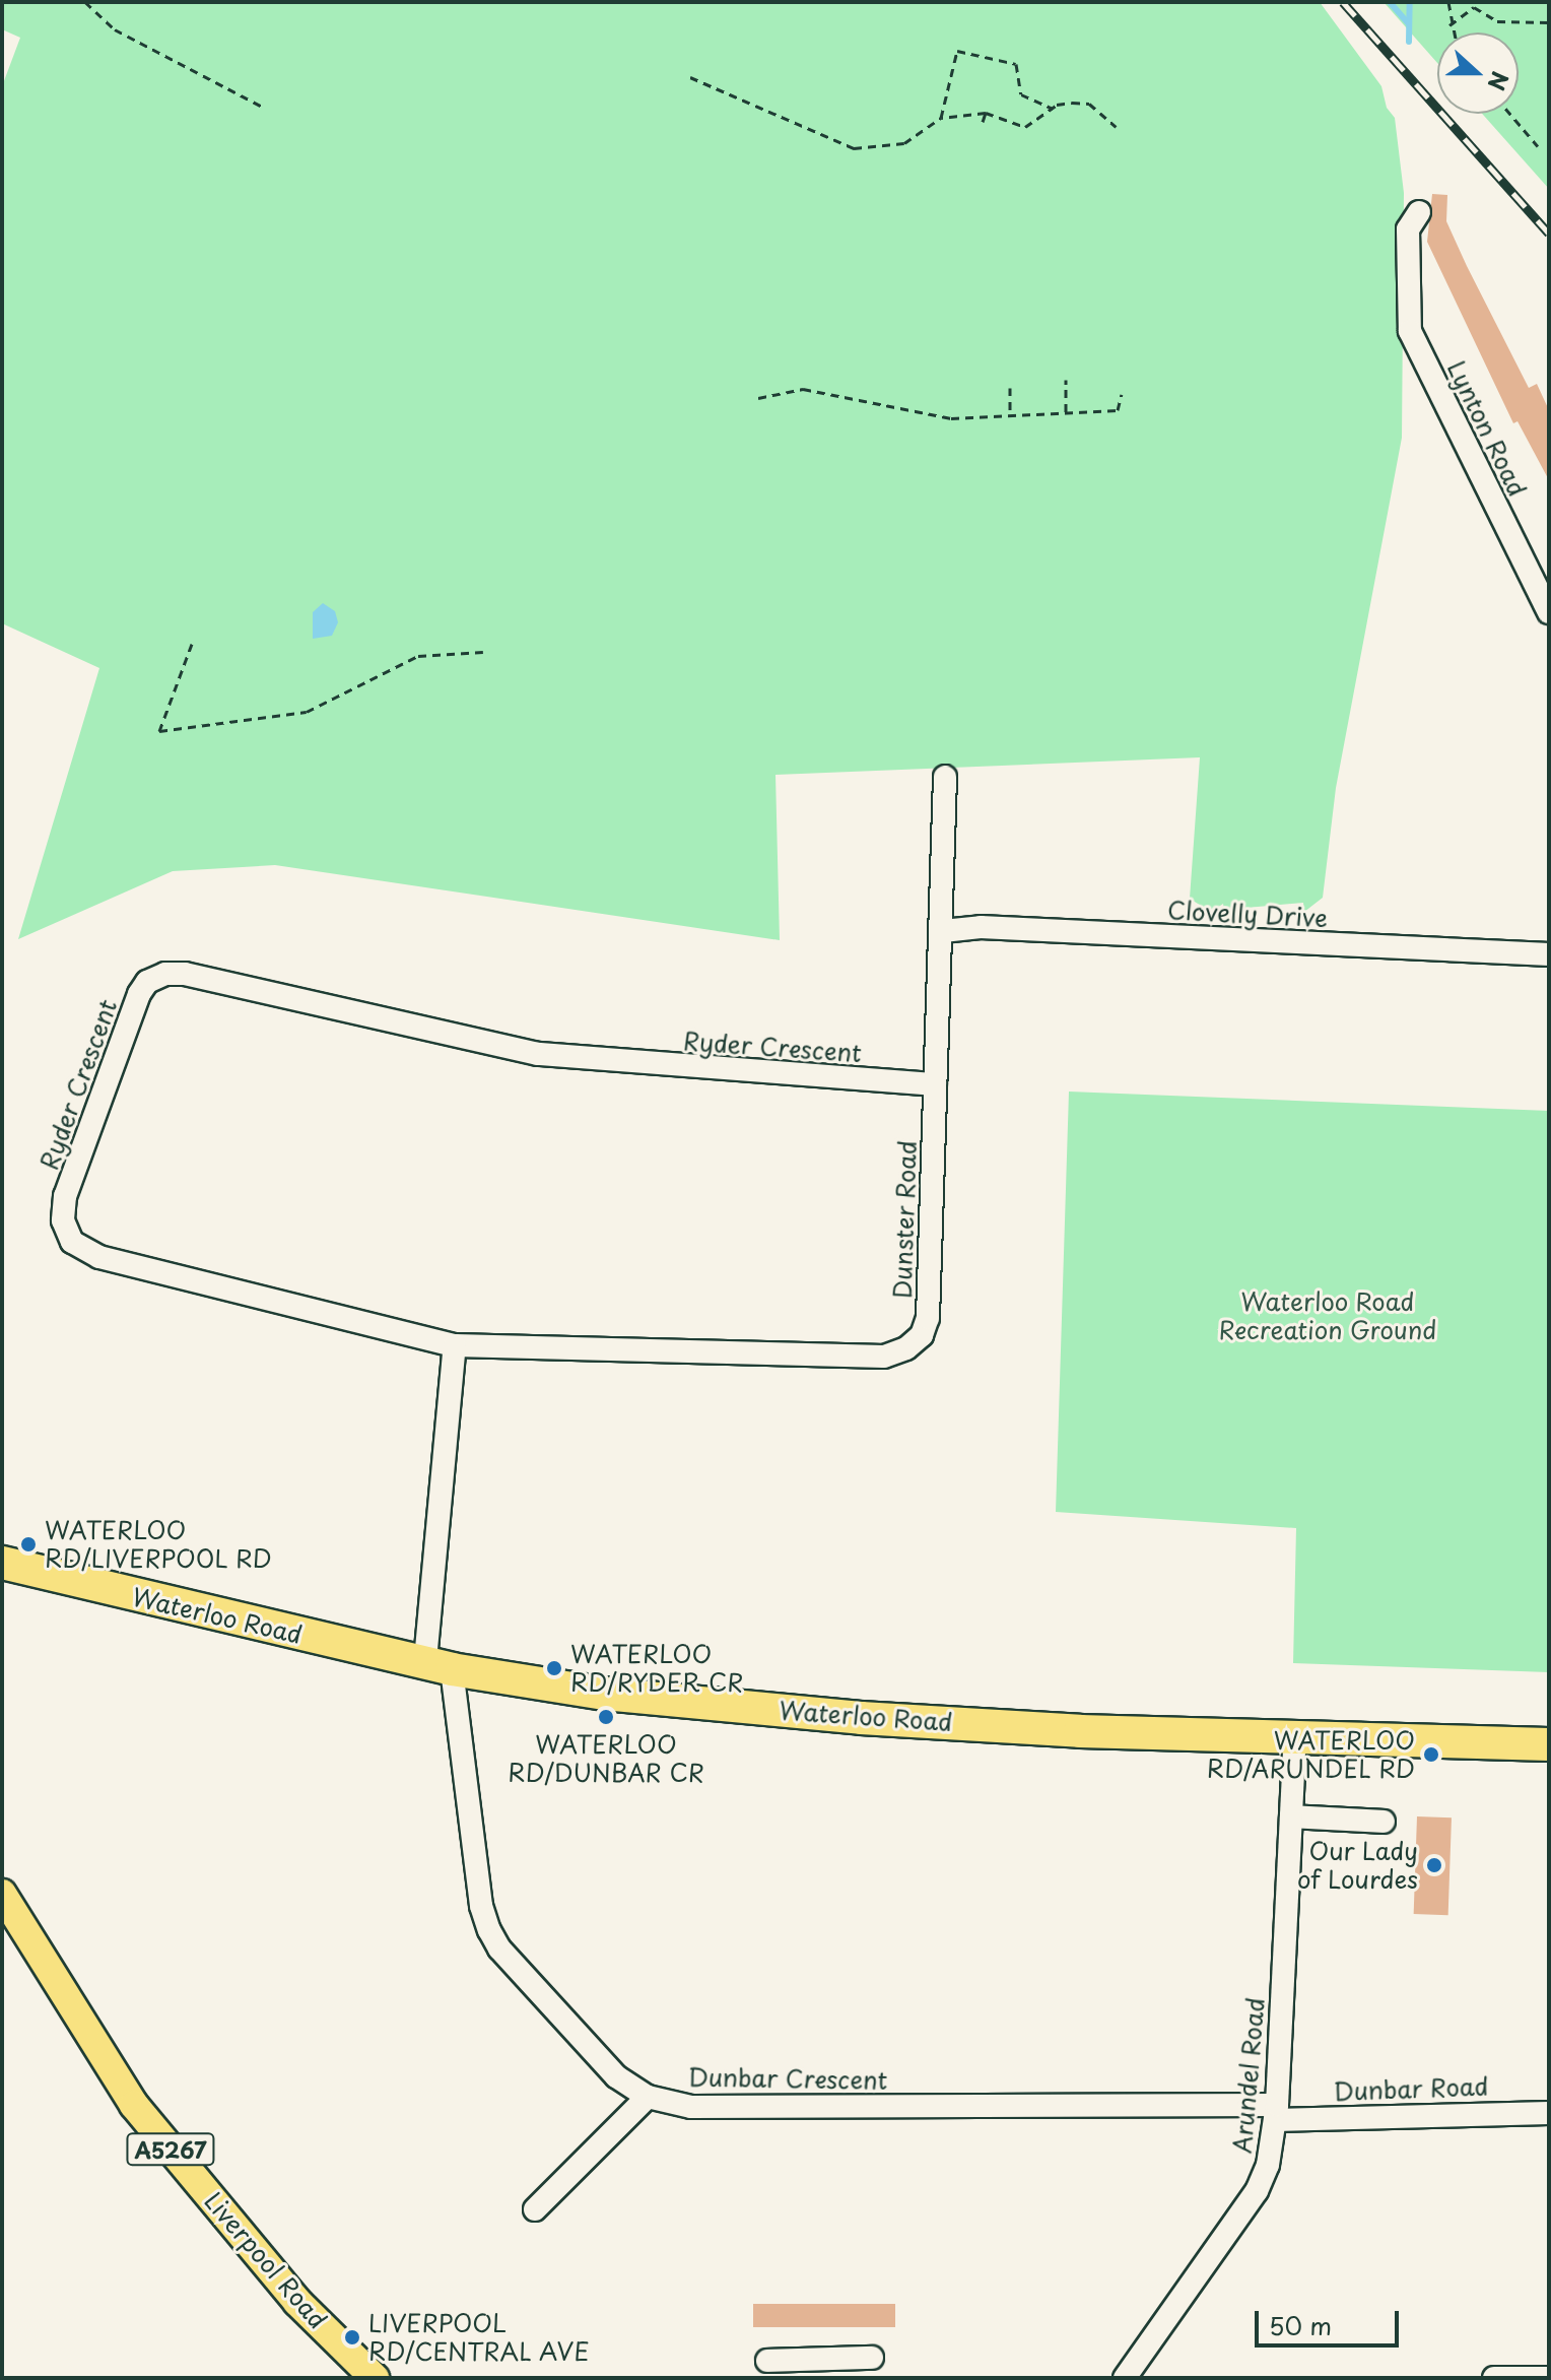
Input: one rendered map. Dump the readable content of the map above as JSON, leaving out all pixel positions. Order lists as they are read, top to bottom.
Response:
{
  "streets": {
    "highway": ["Waterloo Road"],
    "main road": ["A5267", "Liverpool Road"],
    "street": [
      "Lynton Road",
      "Clovelly Drive",
      "Ryder Crescent",
      "Dunster Road",
      "Arundel Road",
      "Dunbar Crescent",
      "Dunbar Road"
    ]
  },
  "crossings": [
    ["Clovelly Drive", "Dunster Road"],
    ["Ryder Crescent", "Dunster Road"],
    ["Waterloo Road", "Arundel Road"],
    ["Waterloo Road", "Dunbar Crescent"],
    ["Arundel Road", "Dunbar Crescent"],
    ["Arundel Road", "Dunbar Road"],
    ["Dunbar Crescent", "Dunbar Road"]
  ],
  "parks": ["Waterloo Road Recreation Ground"],
  "places": [
    "WATERLOO RD/LIVERPOOL RD",
    "WATERLOO RD/RYDER CR",
    "WATERLOO RD/DUNBAR CR",
    "WATERLOO RD/ARUNDEL RD",
    "Our Lady of Lourdes",
    "LIVERPOOL RD/CENTRAL AVE"
  ],
  "scale_bar": "50 m",
  "north": "right"
}
